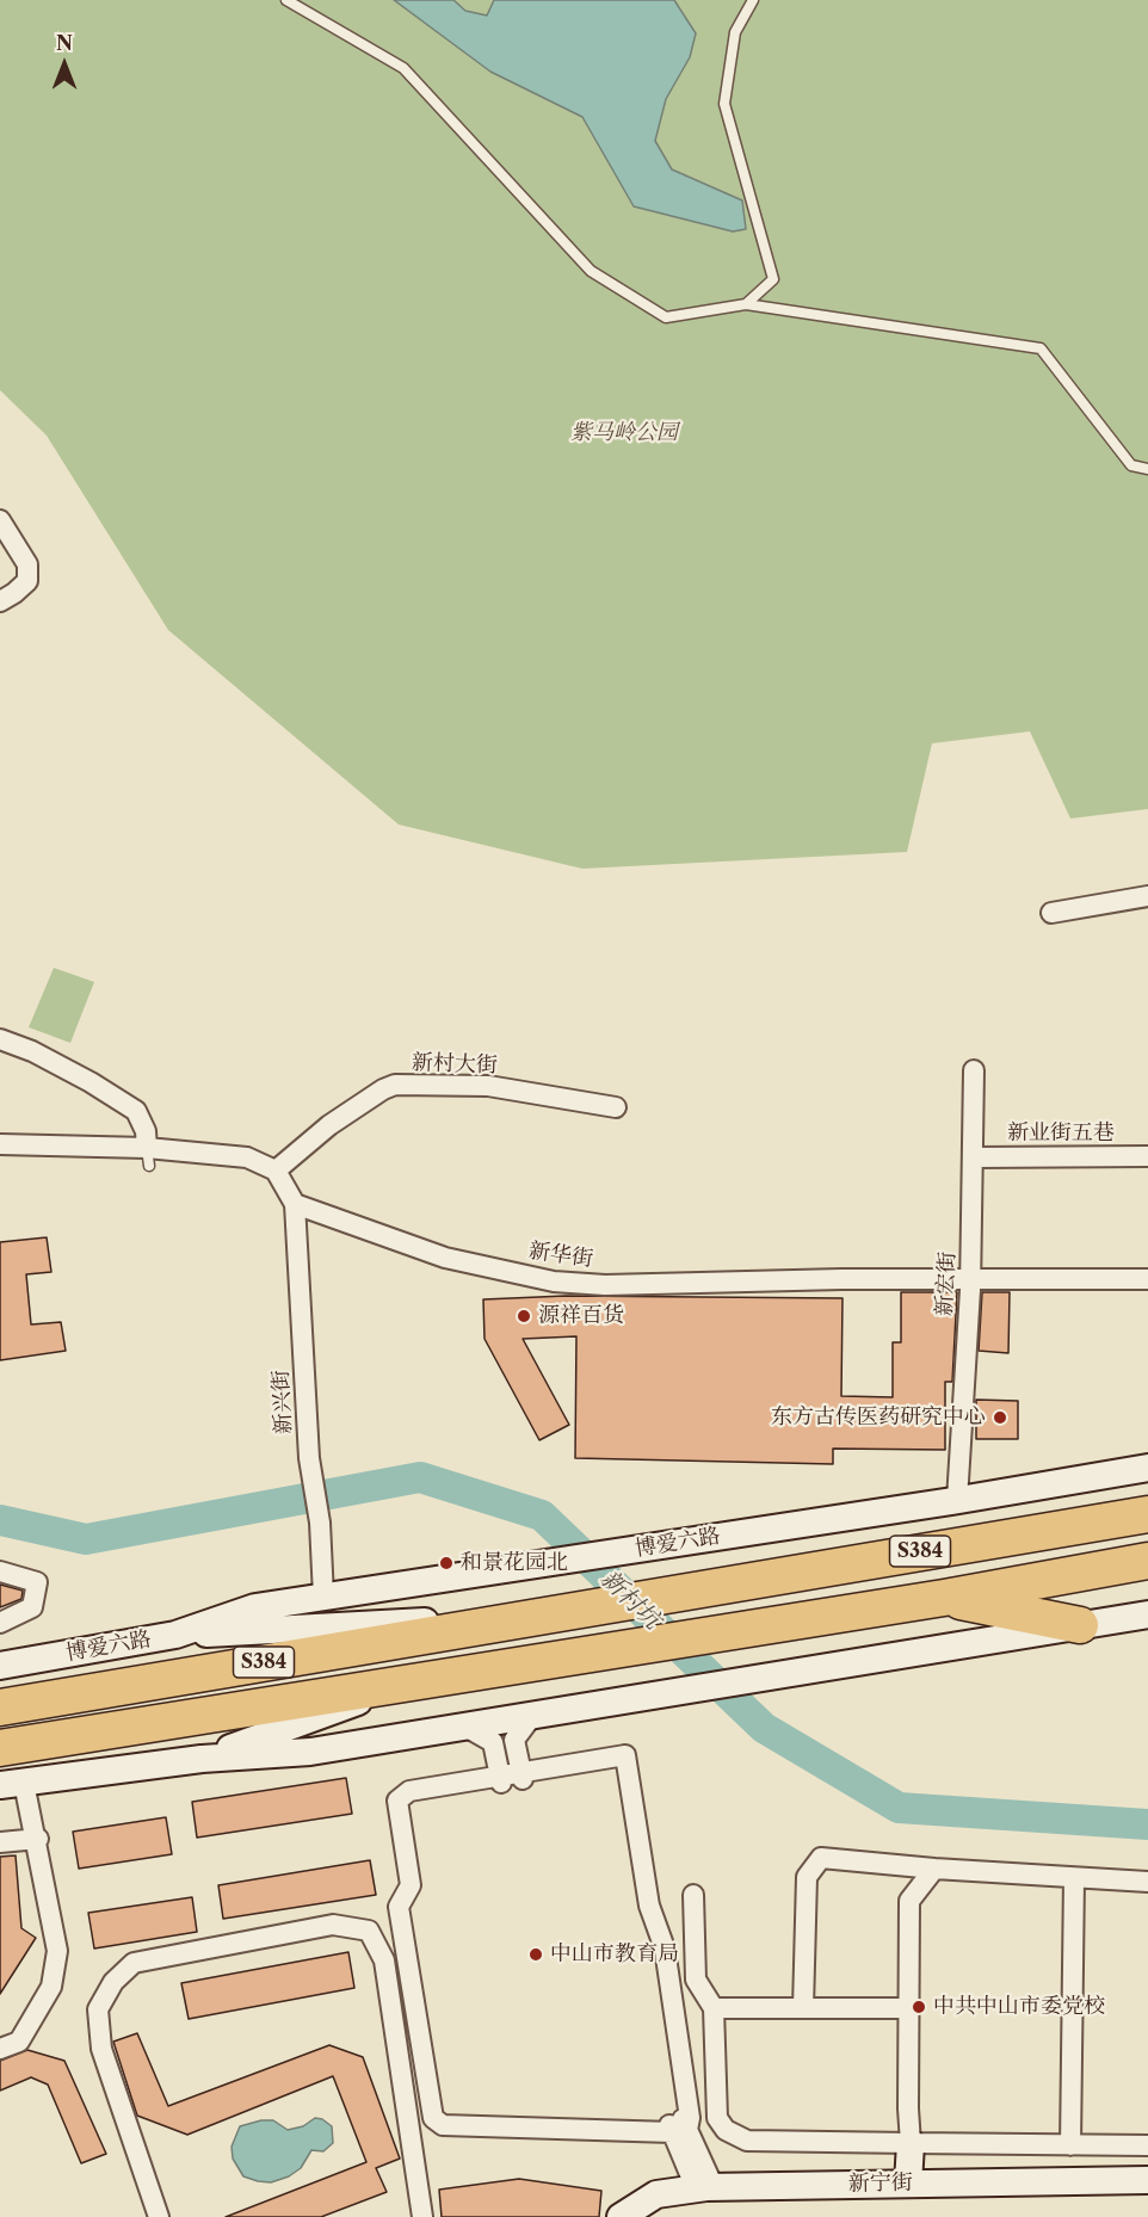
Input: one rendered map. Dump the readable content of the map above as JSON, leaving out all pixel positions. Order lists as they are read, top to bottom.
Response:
{
  "streets": {
    "highway": ["博爱六路", "S384"],
    "street": [
      "新村大街",
      "新业街五巷",
      "新华街",
      "新宏街",
      "新兴街",
      "新宁街"
    ]
  },
  "crossings": [
    ["新业街五巷", "新宏街"],
    ["新华街", "新宏街"],
    ["新华街", "新兴街"],
    ["新宏街", "博爱六路"],
    ["新兴街", "博爱六路"]
  ],
  "water": ["新村坑"],
  "parks": ["紫马岭公园"],
  "places": [
    "源祥百货",
    "东方古传医药研究中心",
    "和景花园北",
    "中山市教育局",
    "中共中山市委党校"
  ],
  "north": "top"
}
